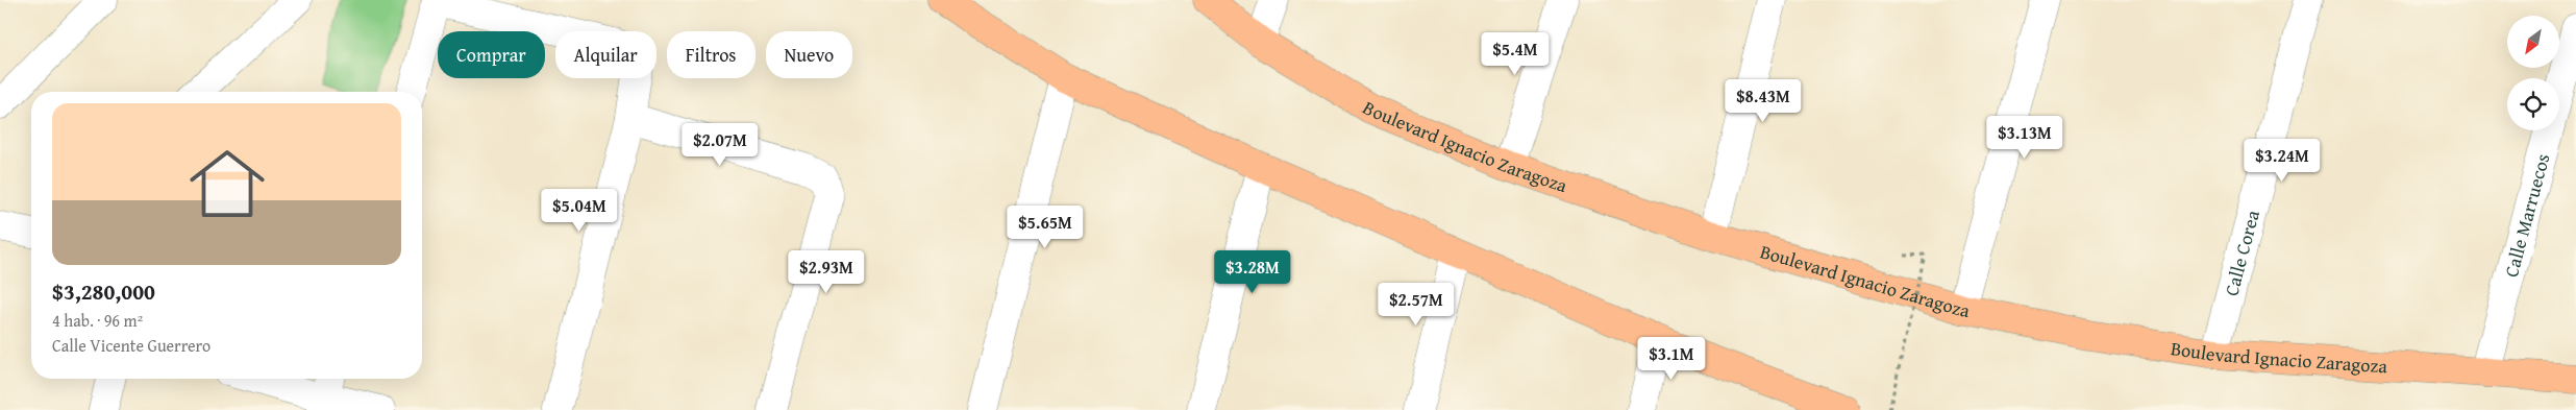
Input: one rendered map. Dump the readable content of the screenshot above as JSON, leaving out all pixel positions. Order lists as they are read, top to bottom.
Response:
{
  "streets": {
    "main road": ["Boulevard Ignacio Zaragoza"],
    "street": ["Calle Marruecos", "Calle Corea"]
  },
  "crossings": [
    ["Boulevard Ignacio Zaragoza", "Calle Marruecos"],
    ["Boulevard Ignacio Zaragoza", "Calle Corea"]
  ],
  "north": "bottom left",
  "page": {
    "chip": [
      "Comprar",
      "Alquilar",
      "Filtros",
      "Nuevo"
    ],
    "price": [
      "$5.4M",
      "$8.43M",
      "$3.13M",
      "$2.07M",
      "$3.24M",
      "$5.04M",
      "$5.65M",
      "$2.93M",
      "$3.28M",
      "$2.57M",
      "$3.1M"
    ],
    "list": [
      {
        "name": "$3,280,000",
        "note": "4 hab. · 96 m² · Calle Vicente Guerrero"
      }
    ]
  }
}
